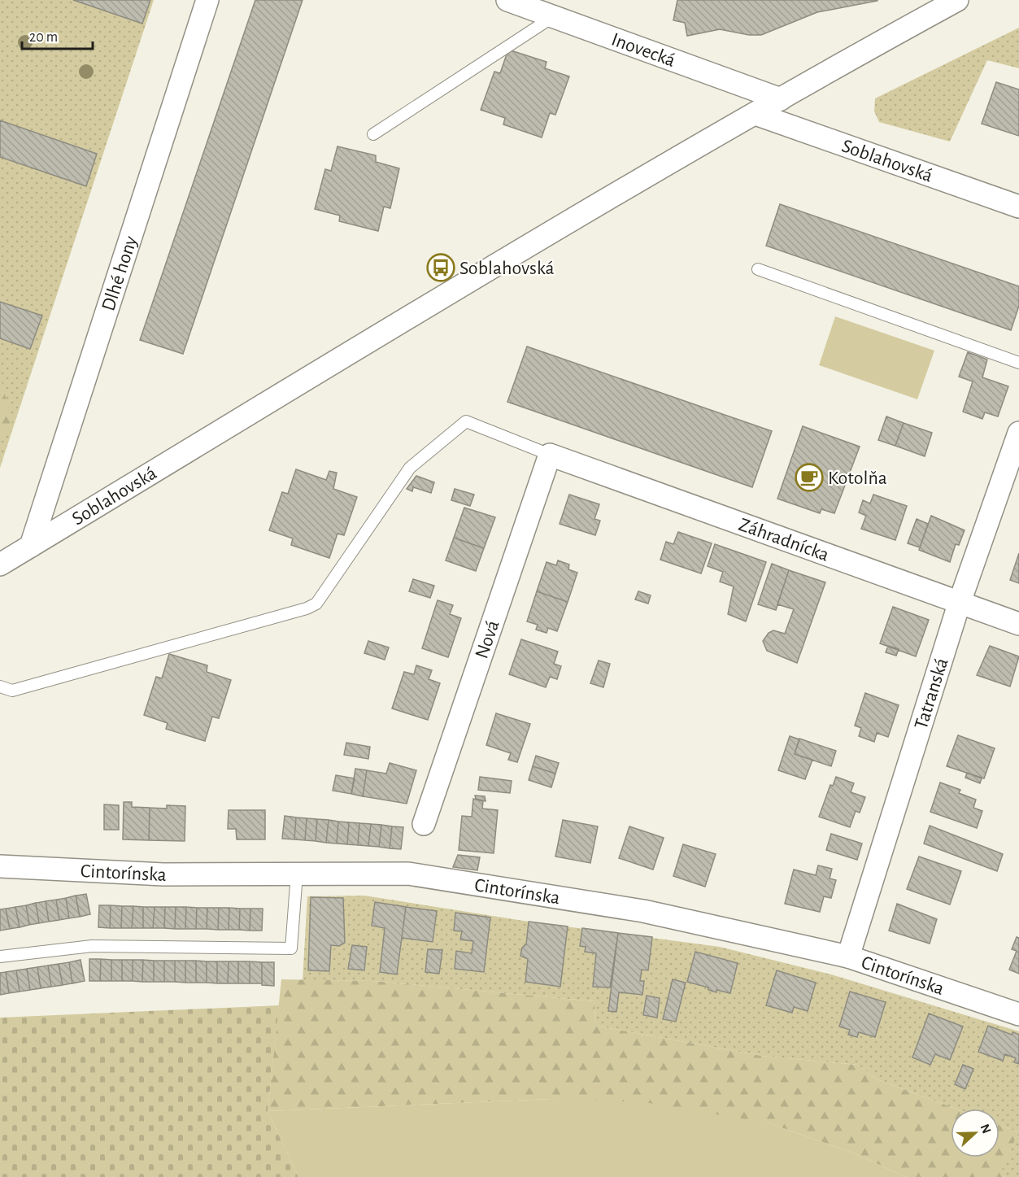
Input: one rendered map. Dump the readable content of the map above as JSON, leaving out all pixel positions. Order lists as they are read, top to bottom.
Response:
{
  "streets": {
    "street": [
      "Inovecká",
      "Soblahovská",
      "Dlhé hony",
      "Záhradnícka",
      "Nová",
      "Tatranská",
      "Cintorínska"
    ]
  },
  "crossings": [
    ["Inovecká", "Soblahovská"],
    ["Soblahovská", "Dlhé hony"],
    ["Záhradnícka", "Nová"],
    ["Záhradnícka", "Tatranská"],
    ["Tatranská", "Cintorínska"]
  ],
  "places": {
    "bus stop": ["Soblahovská"],
    "cafe": ["Kotolňa"]
  },
  "scale_bar": "20 m",
  "north": "right"
}
